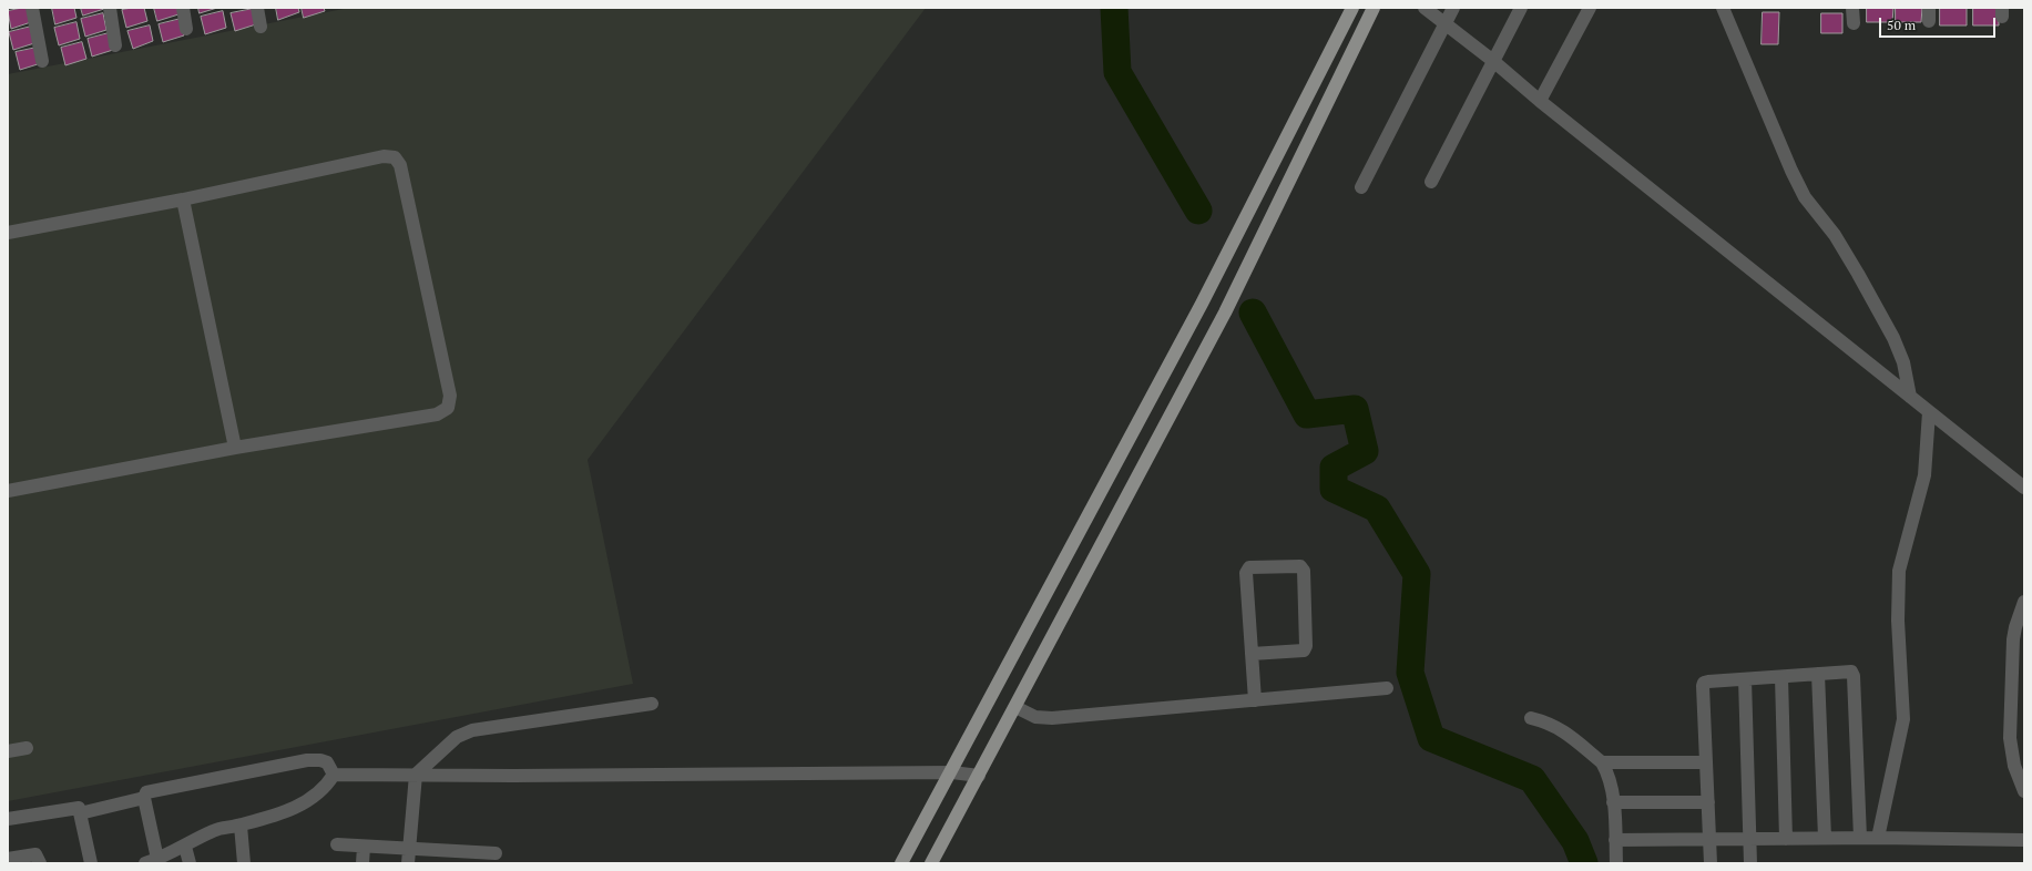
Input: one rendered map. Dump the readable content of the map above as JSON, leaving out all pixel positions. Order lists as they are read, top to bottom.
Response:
{
  "scale_bar": "50 m"
}
